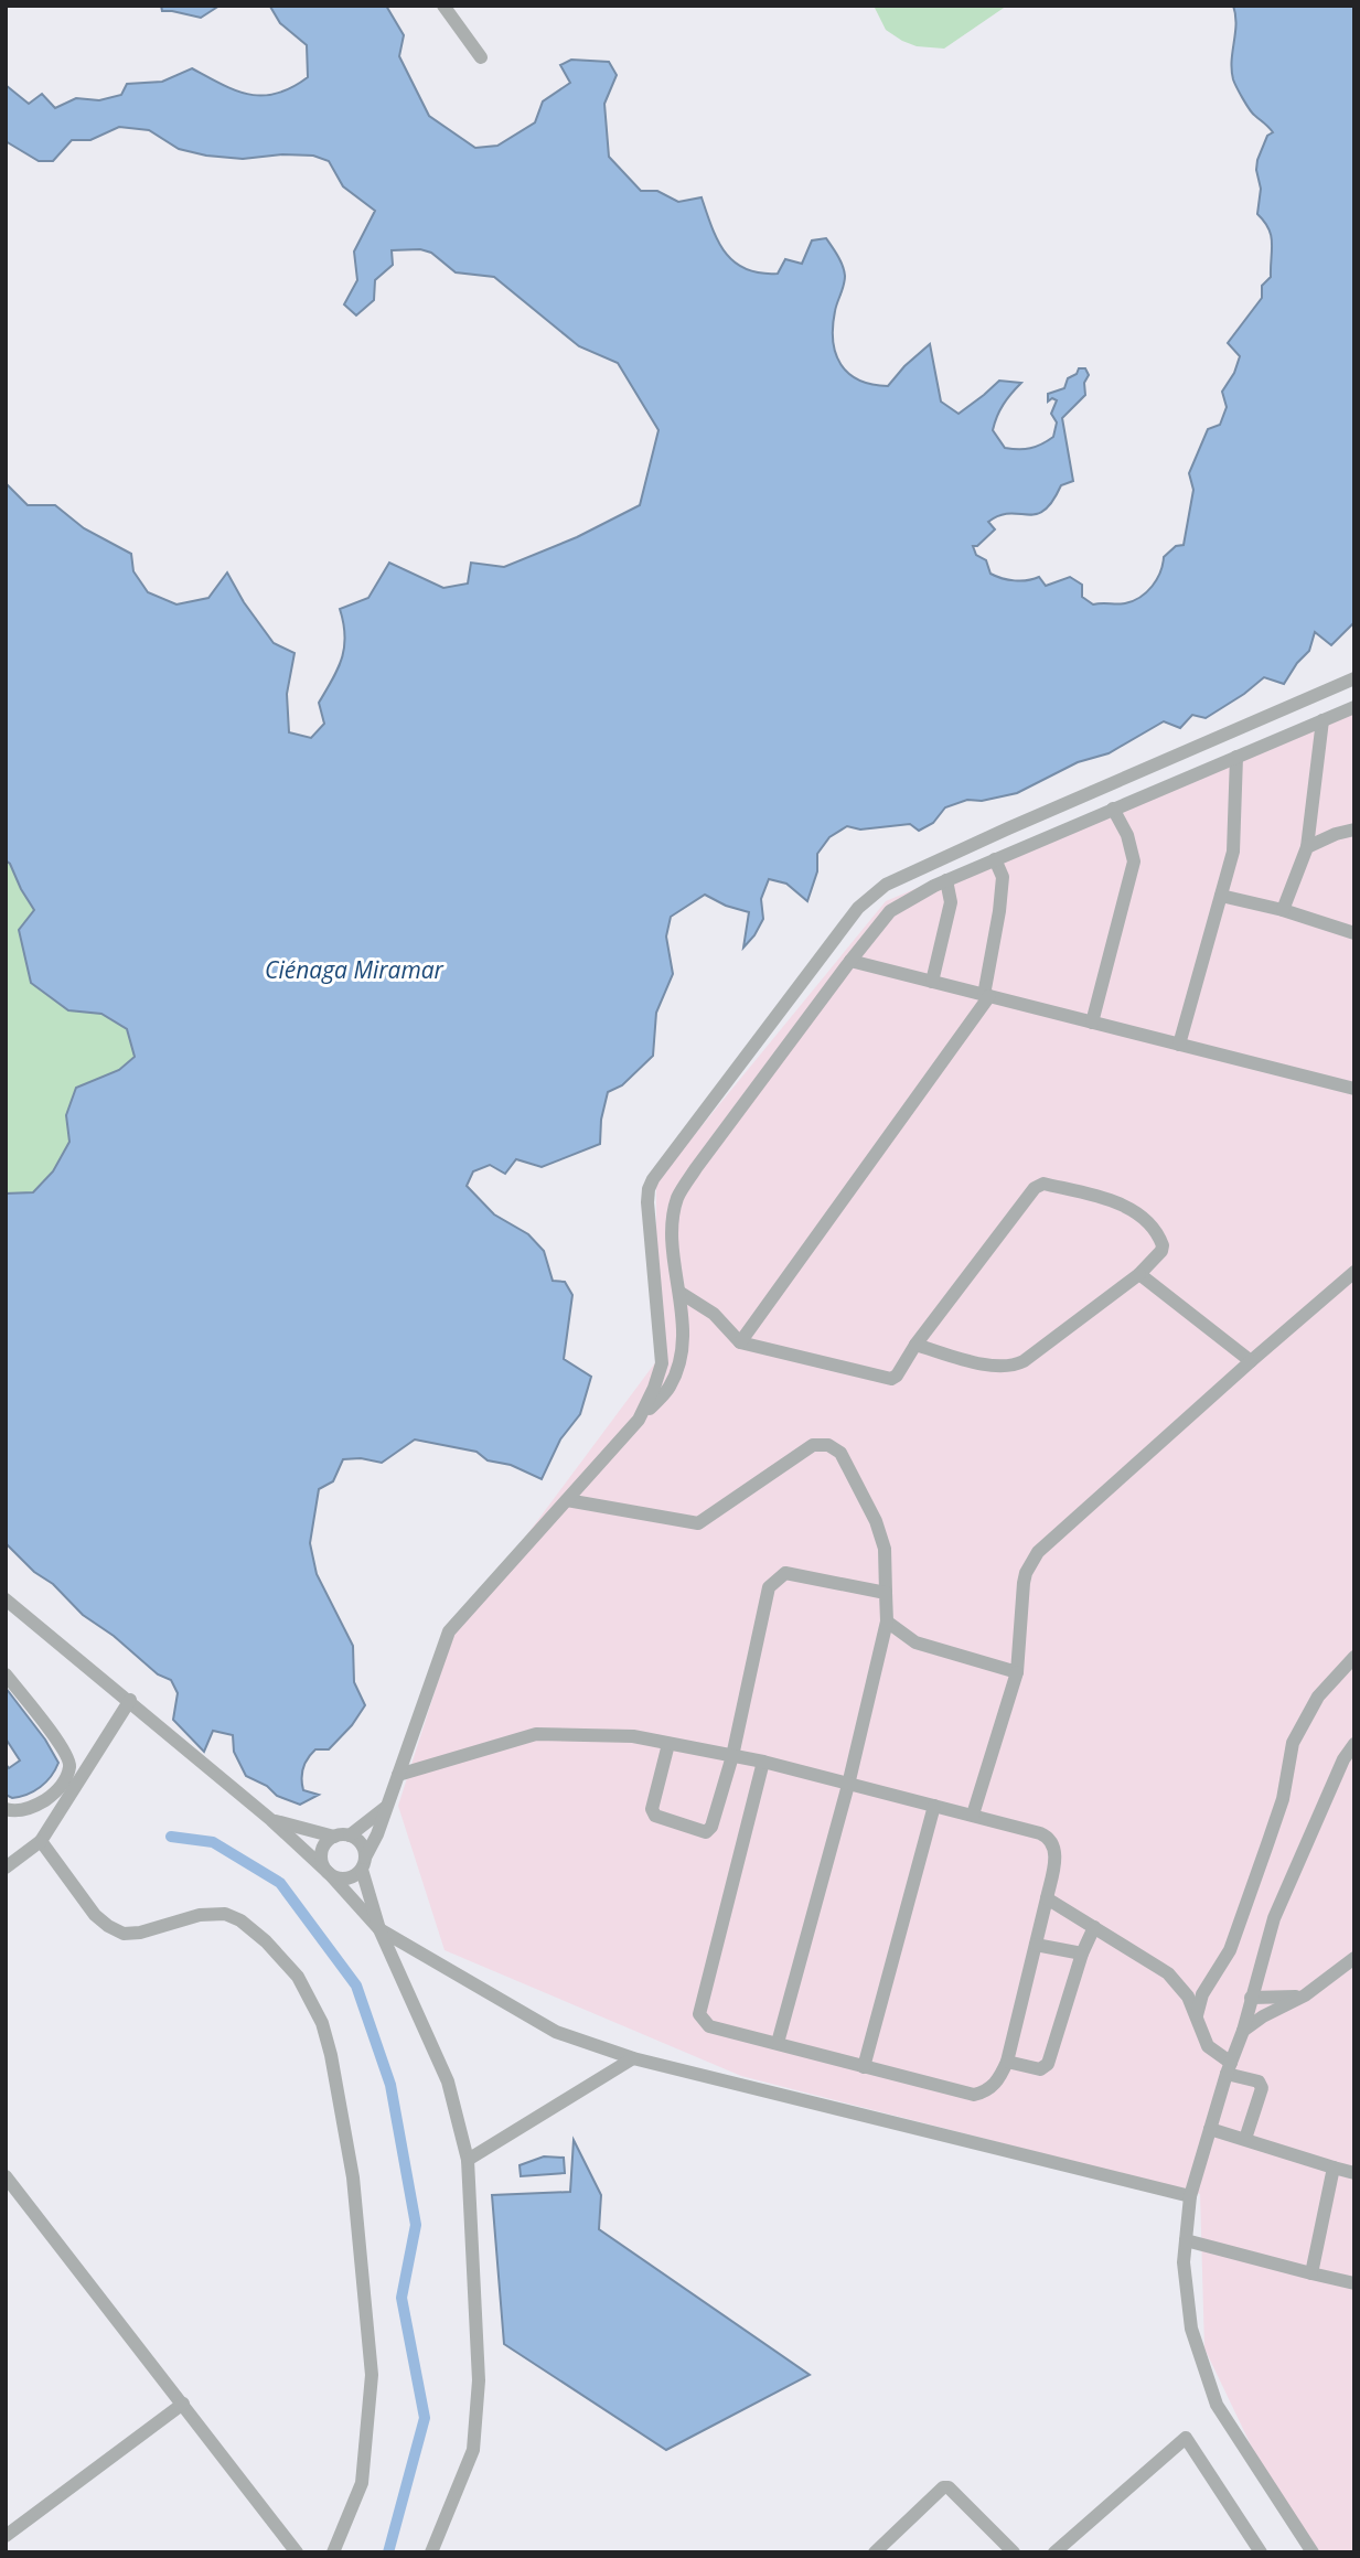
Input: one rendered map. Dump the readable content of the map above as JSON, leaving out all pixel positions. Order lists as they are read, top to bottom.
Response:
{
  "water": ["Ciénaga Miramar"]
}
